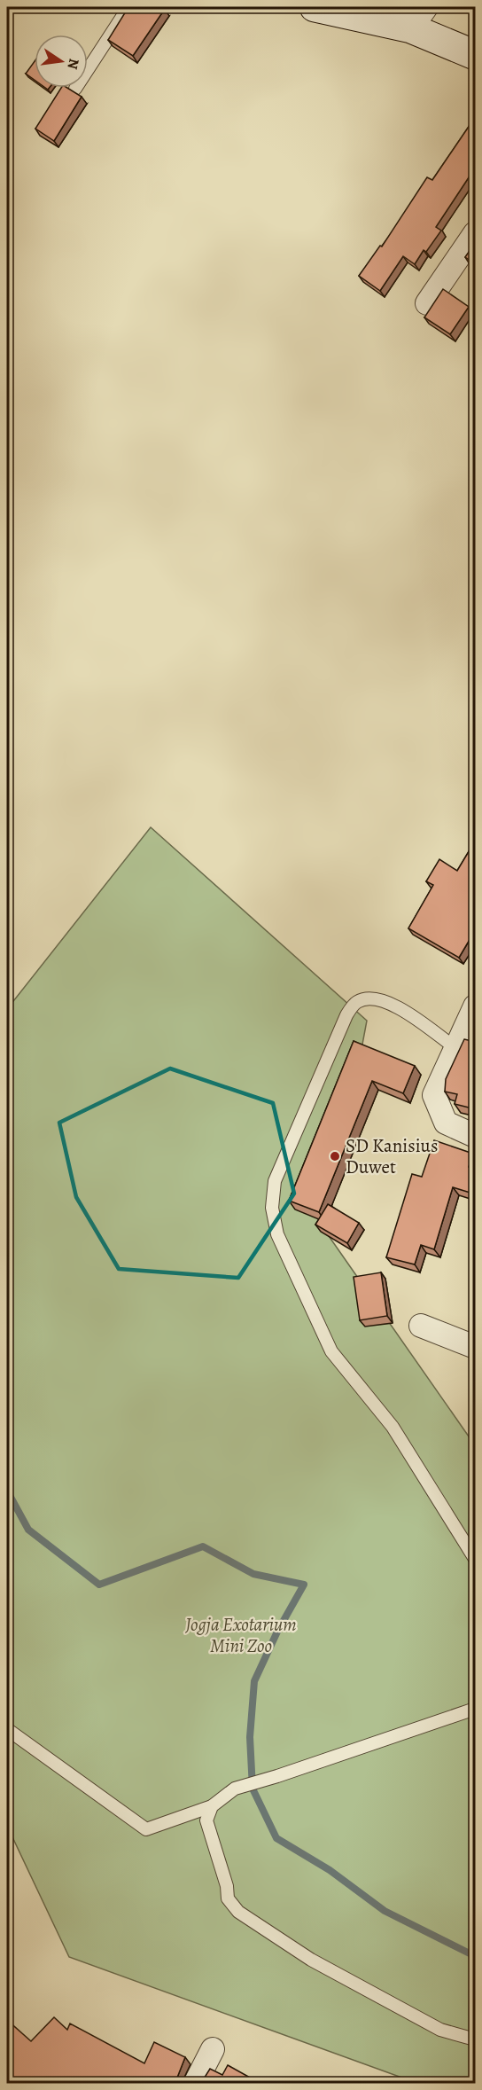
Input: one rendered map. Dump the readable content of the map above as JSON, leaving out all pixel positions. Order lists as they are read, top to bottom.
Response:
{
  "parks": ["Jogja Exotarium Mini Zoo"],
  "places": ["SD Kanisius Duwet"],
  "north": "right"
}
